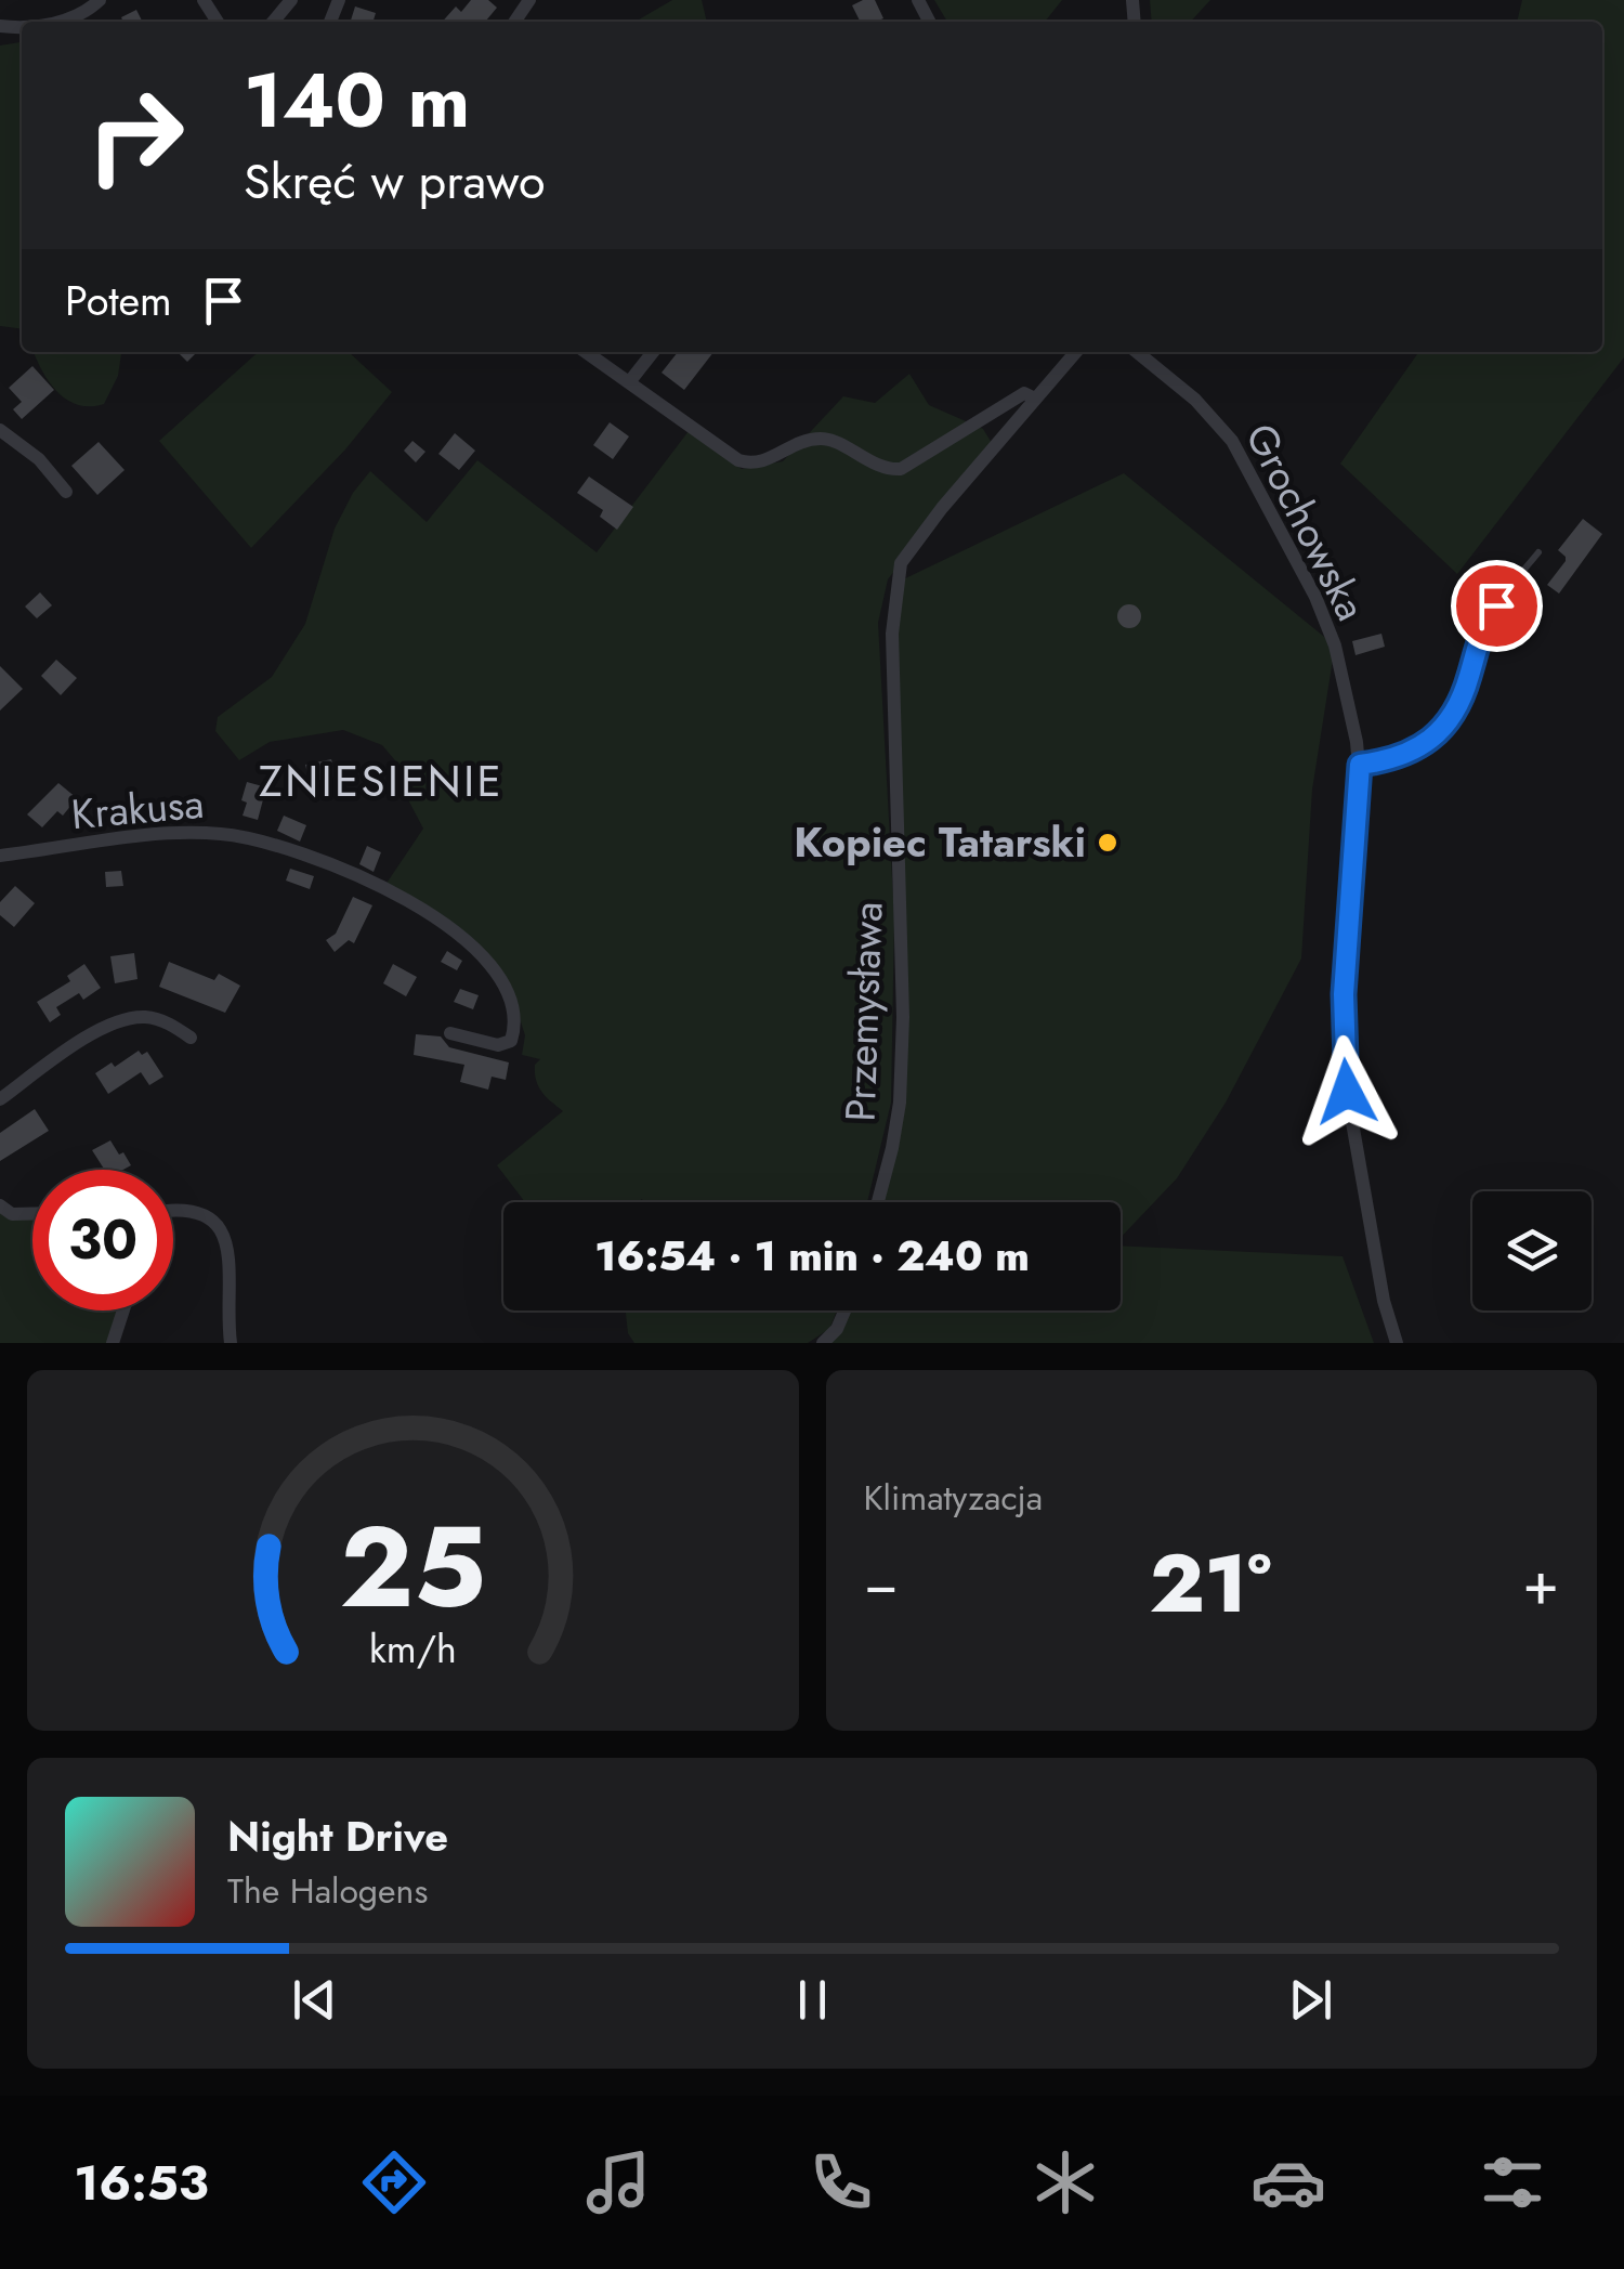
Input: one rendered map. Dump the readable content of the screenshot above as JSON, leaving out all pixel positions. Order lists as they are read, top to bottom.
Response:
{
  "streets": {
    "street": ["Grochowska", "Krakusa", "Przemysława"]
  },
  "districts": ["ZNIESIENIE"],
  "places": ["Kopiec Tatarski"],
  "page": {
    "turn": ["140 m", "Skręć w prawo"],
    "then": "Potem",
    "limit": "30",
    "trip": "16:54 · 1 min · 240 m",
    "tile": "Klimatyzacja",
    "heat": ["−", "21°", "+"],
    "song": ["Night Drive", "The Halogens"],
    "tabs": "16:53",
    "gauge": ["25", "km/h"]
  }
}
